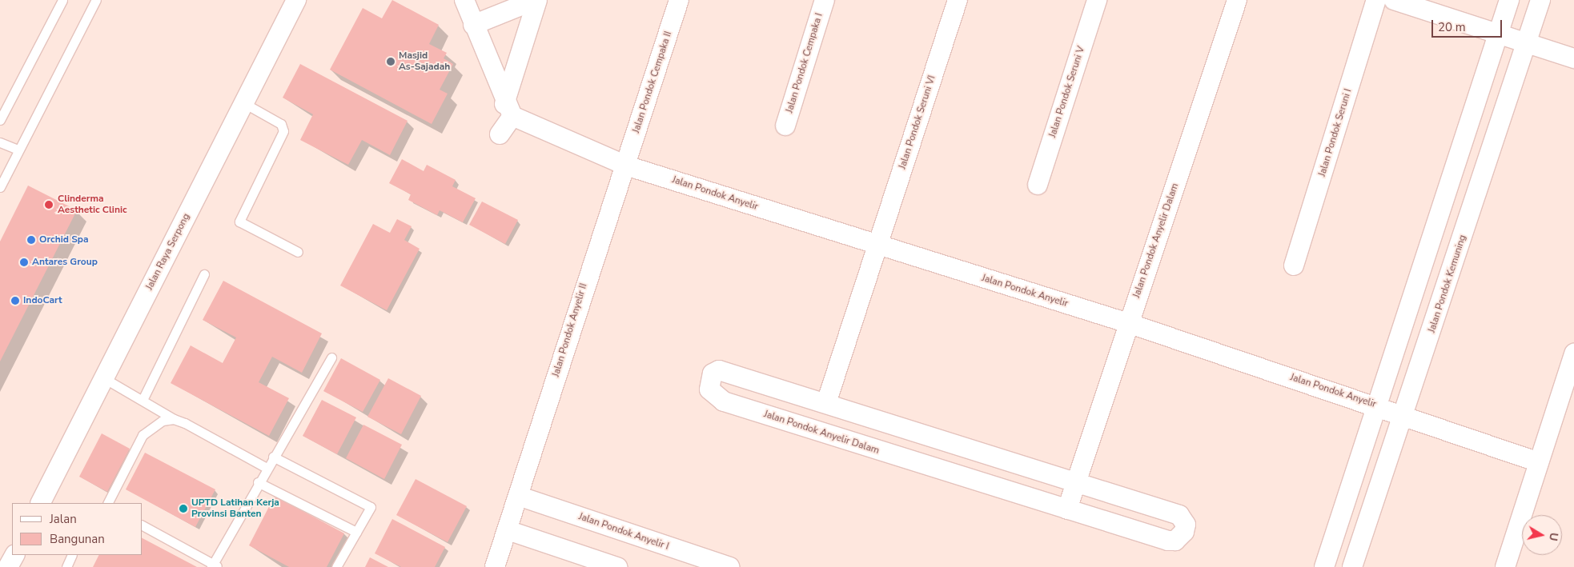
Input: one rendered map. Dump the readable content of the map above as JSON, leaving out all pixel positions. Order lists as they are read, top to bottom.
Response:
{
  "streets": {
    "street": [
      "Jalan Pondok Cempaka I",
      "Jalan Pondok Cempaka II",
      "Jalan Pondok Seruni V",
      "Jalan Pondok Seruni VI",
      "Jalan Pondok Seruni I",
      "Jalan Pondok Anyelir",
      "Jalan Pondok Anyelir Dalam",
      "Jalan Raya Serpong",
      "Jalan Pondok Kemuning",
      "Jalan Pondok Anyelir II",
      "Jalan Pondok Anyelir I"
    ]
  },
  "crossings": [
    ["Jalan Pondok Cempaka II", "Jalan Pondok Anyelir"],
    ["Jalan Pondok Cempaka II", "Jalan Pondok Anyelir II"],
    ["Jalan Pondok Seruni VI", "Jalan Pondok Anyelir"],
    ["Jalan Pondok Anyelir", "Jalan Pondok Anyelir Dalam"],
    ["Jalan Pondok Anyelir", "Jalan Pondok Kemuning"],
    ["Jalan Pondok Anyelir", "Jalan Pondok Anyelir II"],
    ["Jalan Pondok Anyelir II", "Jalan Pondok Anyelir I"]
  ],
  "places": [
    "Masjid As-Sajadah",
    "Clinderma Aesthetic Clinic",
    "Orchid Spa",
    "Antares Group",
    "IndoCart",
    "UPTD Latihan Kerja Provinsi Banten"
  ],
  "legend": ["Jalan", "Bangunan"],
  "scale_bar": "20 m",
  "north": "right"
}
